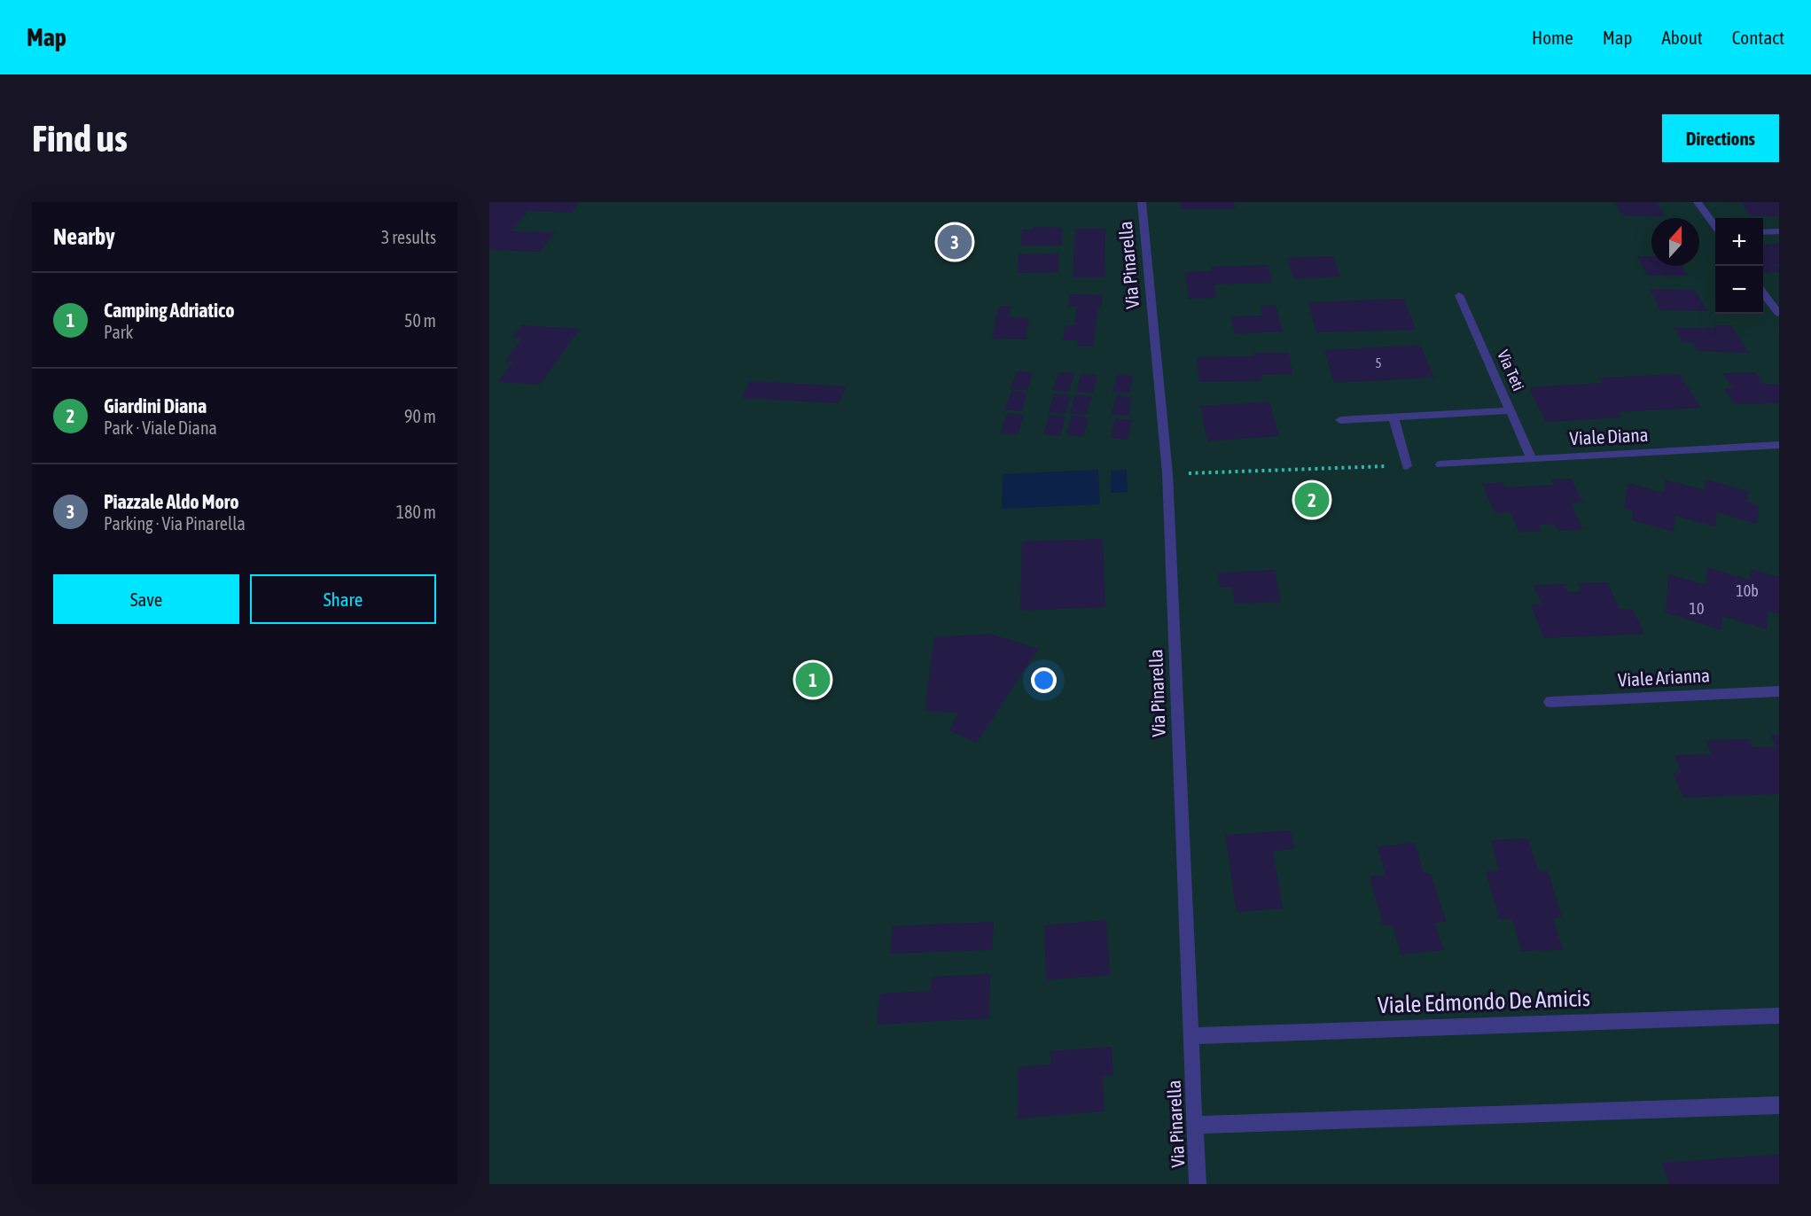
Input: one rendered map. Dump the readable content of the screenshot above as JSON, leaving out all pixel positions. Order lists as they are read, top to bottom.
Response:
{
  "streets": {
    "street": [
      "Via Pinarella",
      "Via Teti",
      "Viale Diana",
      "Viale Arianna",
      "Viale Edmondo De Amicis"
    ]
  },
  "crossings": [
    ["Via Pinarella", "Viale Edmondo De Amicis"],
    ["Via Teti", "Viale Diana"]
  ],
  "house_numbers": ["5", "10b", "10"],
  "north": "top",
  "page": {
    "header": "Map",
    "nav": [
      "Home",
      "Map",
      "About",
      "Contact"
    ],
    "buttons": [
      "Directions",
      ["Save", "Share"]
    ],
    "title": "Find us",
    "heading": ["Nearby", "3 results"],
    "map_buttons": ["+", "−"],
    "pins": ["3", "2", "1"],
    "list": [
      {
        "mark": "1",
        "name": "Camping Adriatico",
        "note": "Park",
        "value": "50 m"
      },
      {
        "mark": "2",
        "name": "Giardini Diana",
        "note": "Park · Viale Diana",
        "value": "90 m"
      },
      {
        "mark": "3",
        "name": "Piazzale Aldo Moro",
        "note": "Parking · Via Pinarella",
        "value": "180 m"
      }
    ]
  }
}
